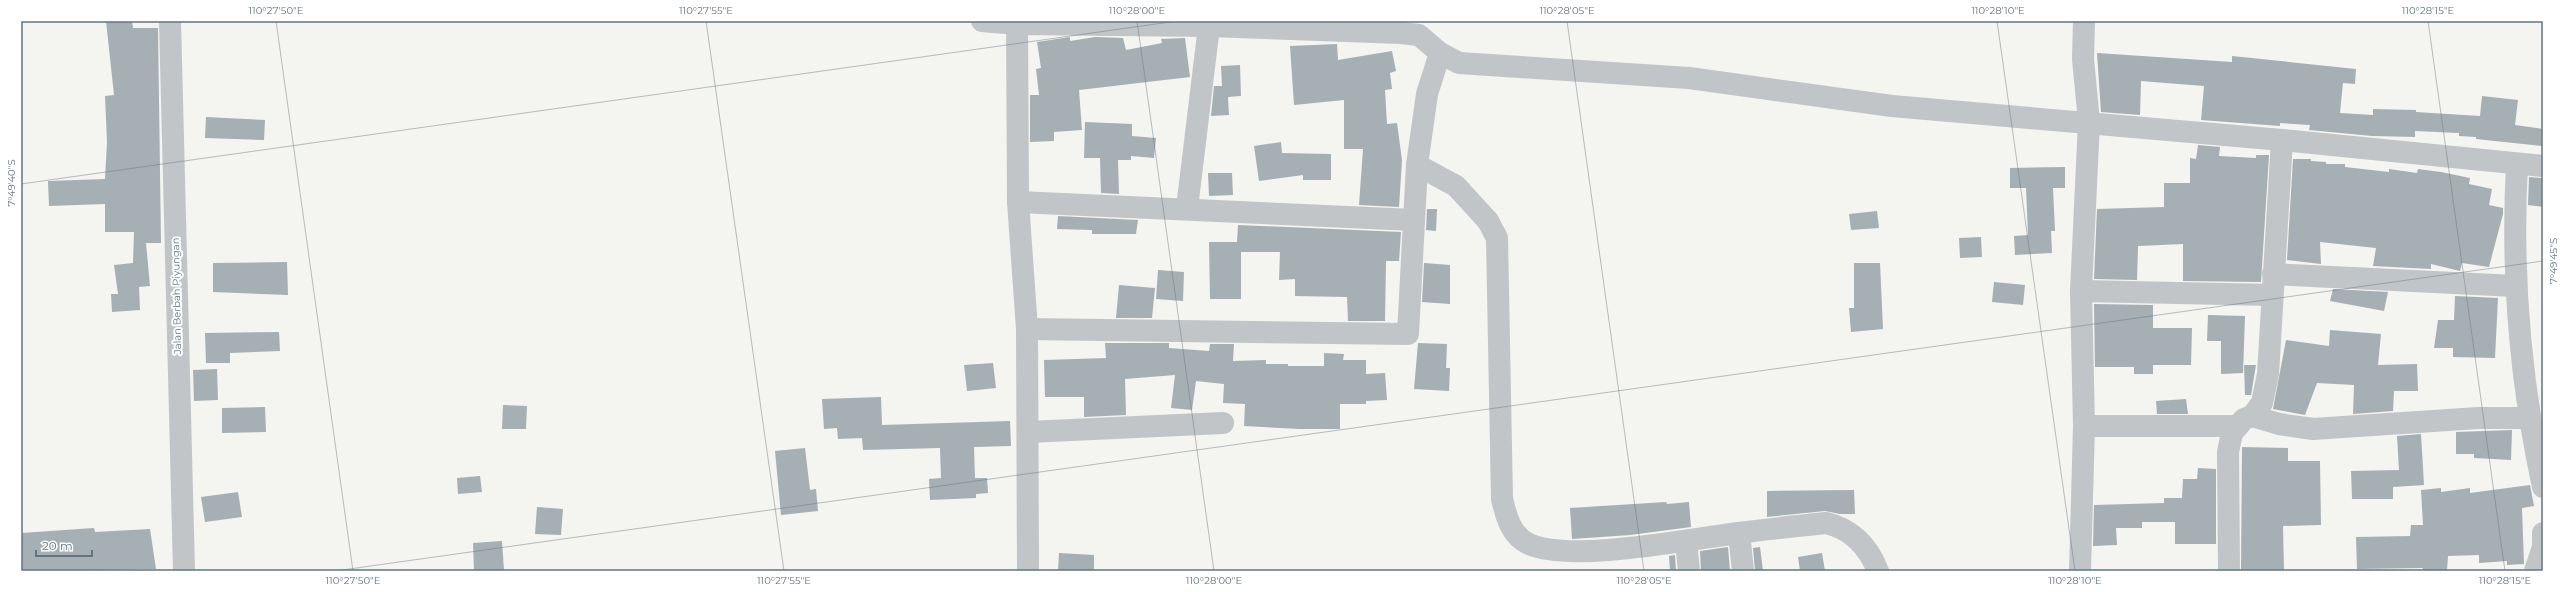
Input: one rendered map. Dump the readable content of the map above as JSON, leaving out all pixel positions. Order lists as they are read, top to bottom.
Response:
{
  "streets": {
    "street": ["Jalan Berbah Piyungan"]
  },
  "scale_bar": "20 m",
  "coordinates": [
    "110°27'50\"E",
    "110°27'55\"E",
    "110°28'00\"E",
    "110°28'05\"E",
    "110°28'10\"E",
    "110°28'15\"E",
    "7°49'40\"S",
    "7°49'45\"S"
  ]
}
